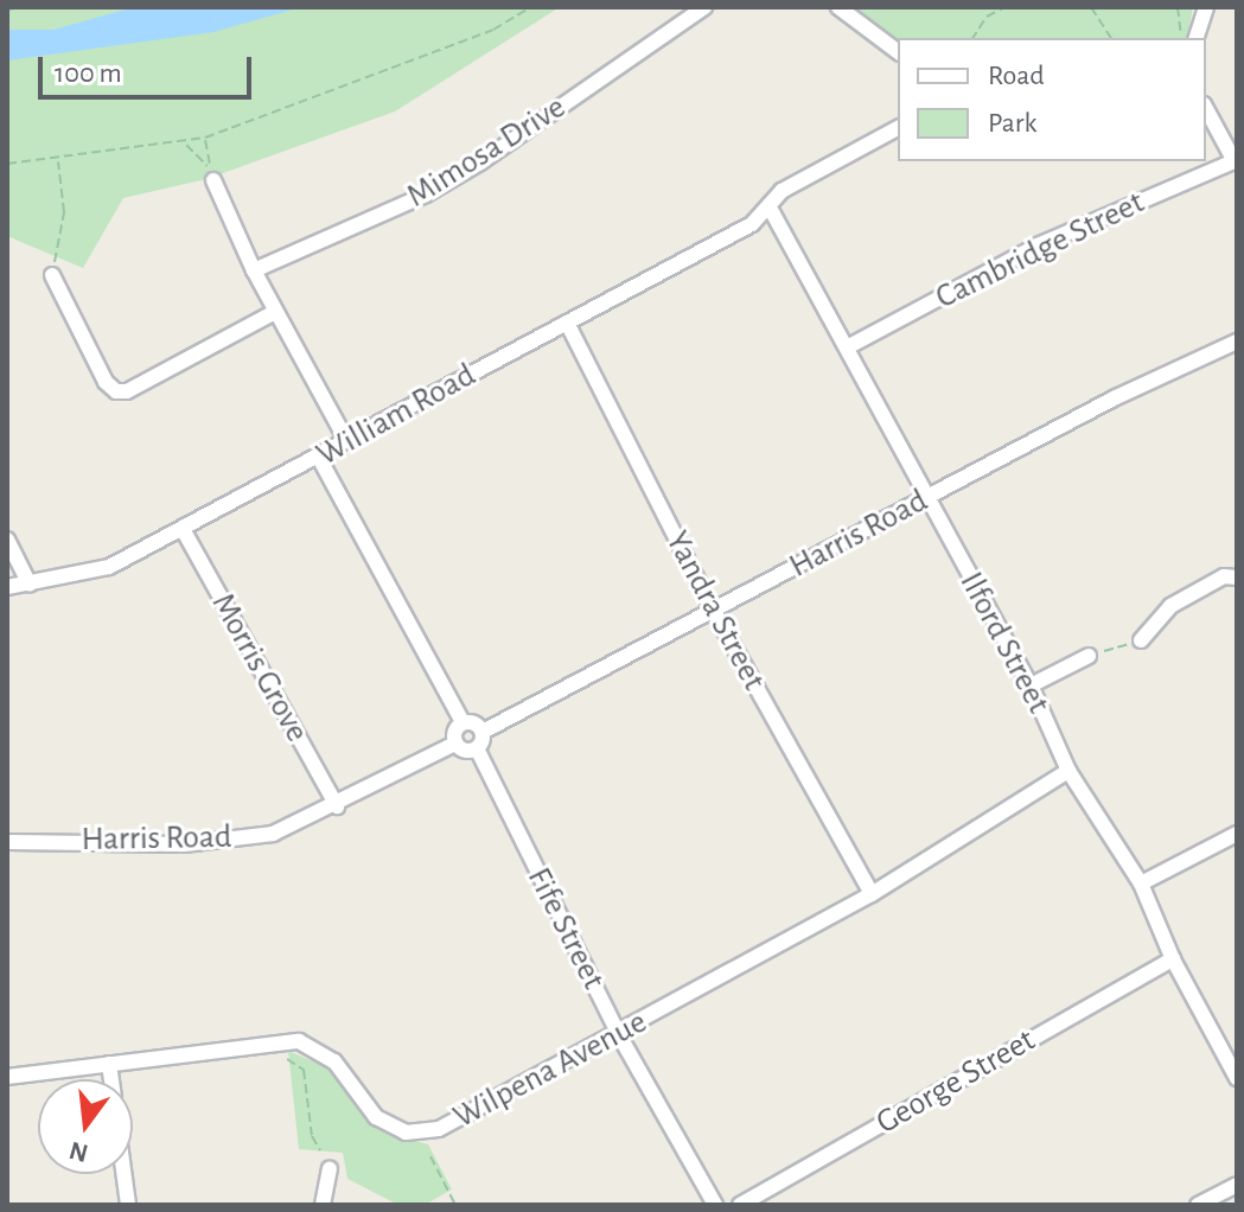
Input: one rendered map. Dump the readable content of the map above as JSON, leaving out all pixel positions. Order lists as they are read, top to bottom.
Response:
{
  "streets": {
    "street": [
      "Mimosa Drive",
      "Cambridge Street",
      "William Road",
      "Harris Road",
      "Yandra Street",
      "Ilford Street",
      "Morris Grove",
      "Fife Street",
      "Wilpena Avenue",
      "George Street"
    ]
  },
  "crossings": [
    ["Cambridge Street", "Ilford Street"],
    ["William Road", "Yandra Street"],
    ["William Road", "Ilford Street"],
    ["William Road", "Morris Grove"],
    ["Harris Road", "Yandra Street"],
    ["Harris Road", "Ilford Street"],
    ["Harris Road", "Morris Grove"],
    ["Harris Road", "Fife Street"],
    ["Yandra Street", "Wilpena Avenue"],
    ["Ilford Street", "Wilpena Avenue"],
    ["Ilford Street", "George Street"],
    ["Fife Street", "Wilpena Avenue"]
  ],
  "legend": ["Road", "Park"],
  "scale_bar": "100 m",
  "north": "bottom"
}
